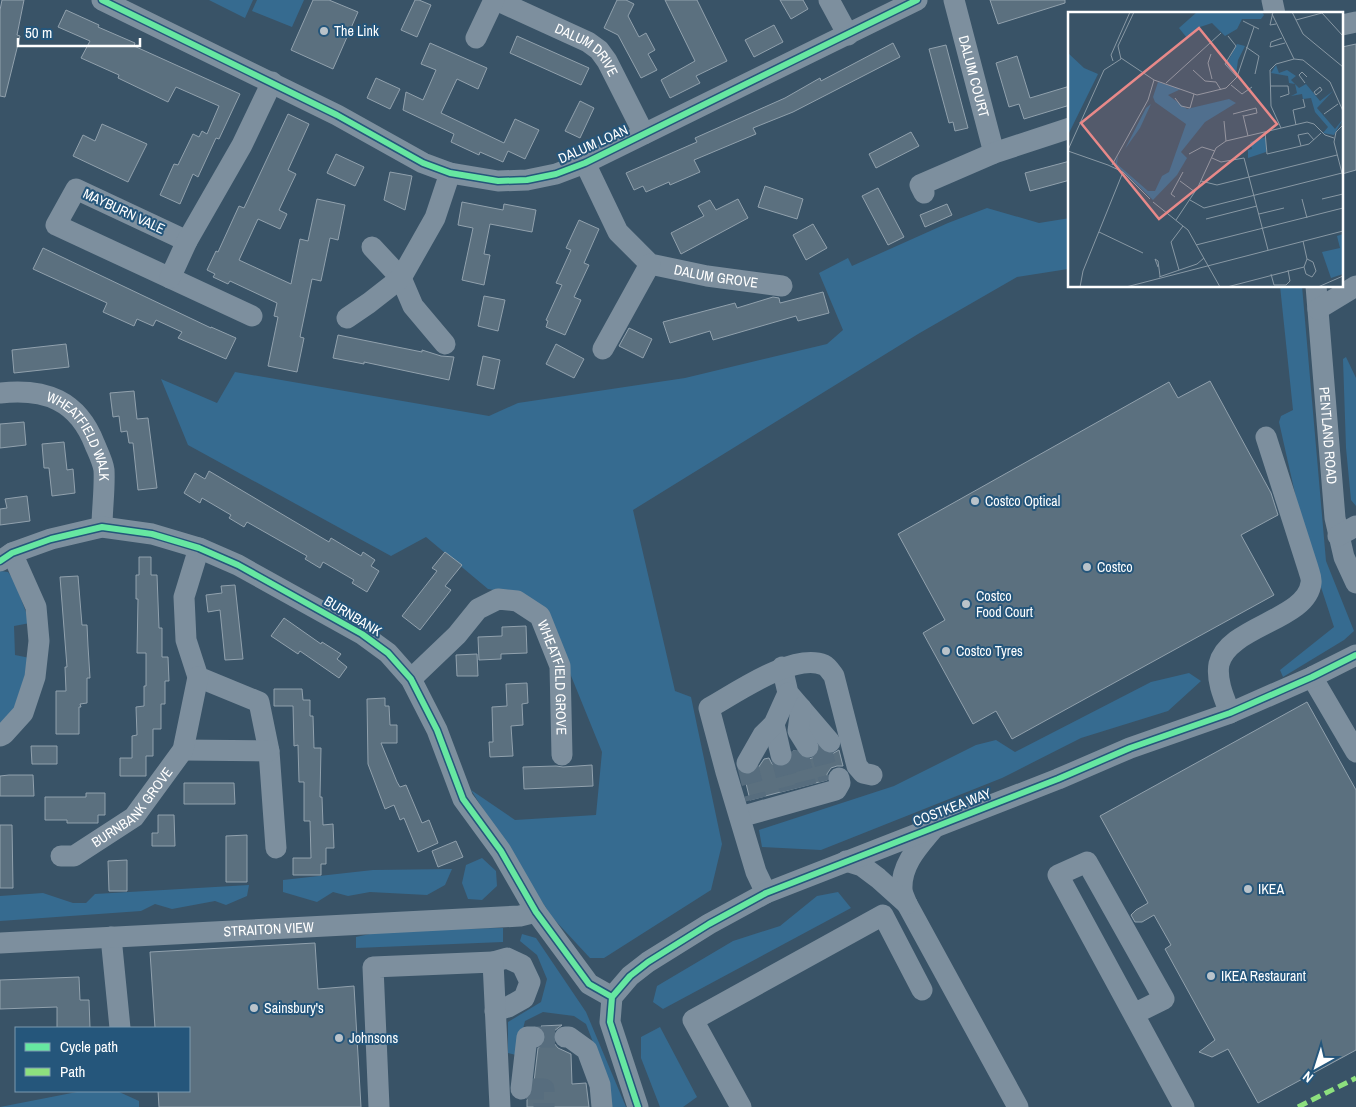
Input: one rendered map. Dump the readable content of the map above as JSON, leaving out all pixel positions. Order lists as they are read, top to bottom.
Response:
{
  "streets": {
    "street": [
      "DALUM DRIVE",
      "DALUM COURT",
      "DALUM LOAN",
      "MAYBURN VALE",
      "DALUM GROVE",
      "PENTLAND ROAD",
      "WHEATFIELD WALK",
      "BURNBANK",
      "WHEATFIELD GROVE",
      "BURNBANK GROVE",
      "COSTKEA WAY",
      "STRAITON VIEW"
    ]
  },
  "crossings": [
    ["DALUM DRIVE", "DALUM LOAN"],
    ["WHEATFIELD WALK", "BURNBANK"],
    ["BURNBANK", "WHEATFIELD GROVE"],
    ["BURNBANK", "BURNBANK GROVE"],
    ["BURNBANK", "COSTKEA WAY"],
    ["BURNBANK", "STRAITON VIEW"]
  ],
  "places": [
    "The Link",
    "Costco Optical",
    "Costco",
    "Costco Food Court",
    "Costco Tyres",
    "IKEA",
    "IKEA Restaurant",
    "Sainsbury's",
    "Johnsons"
  ],
  "legend": ["Cycle path", "Path"],
  "scale_bar": "50 m",
  "north": "bottom left"
}
